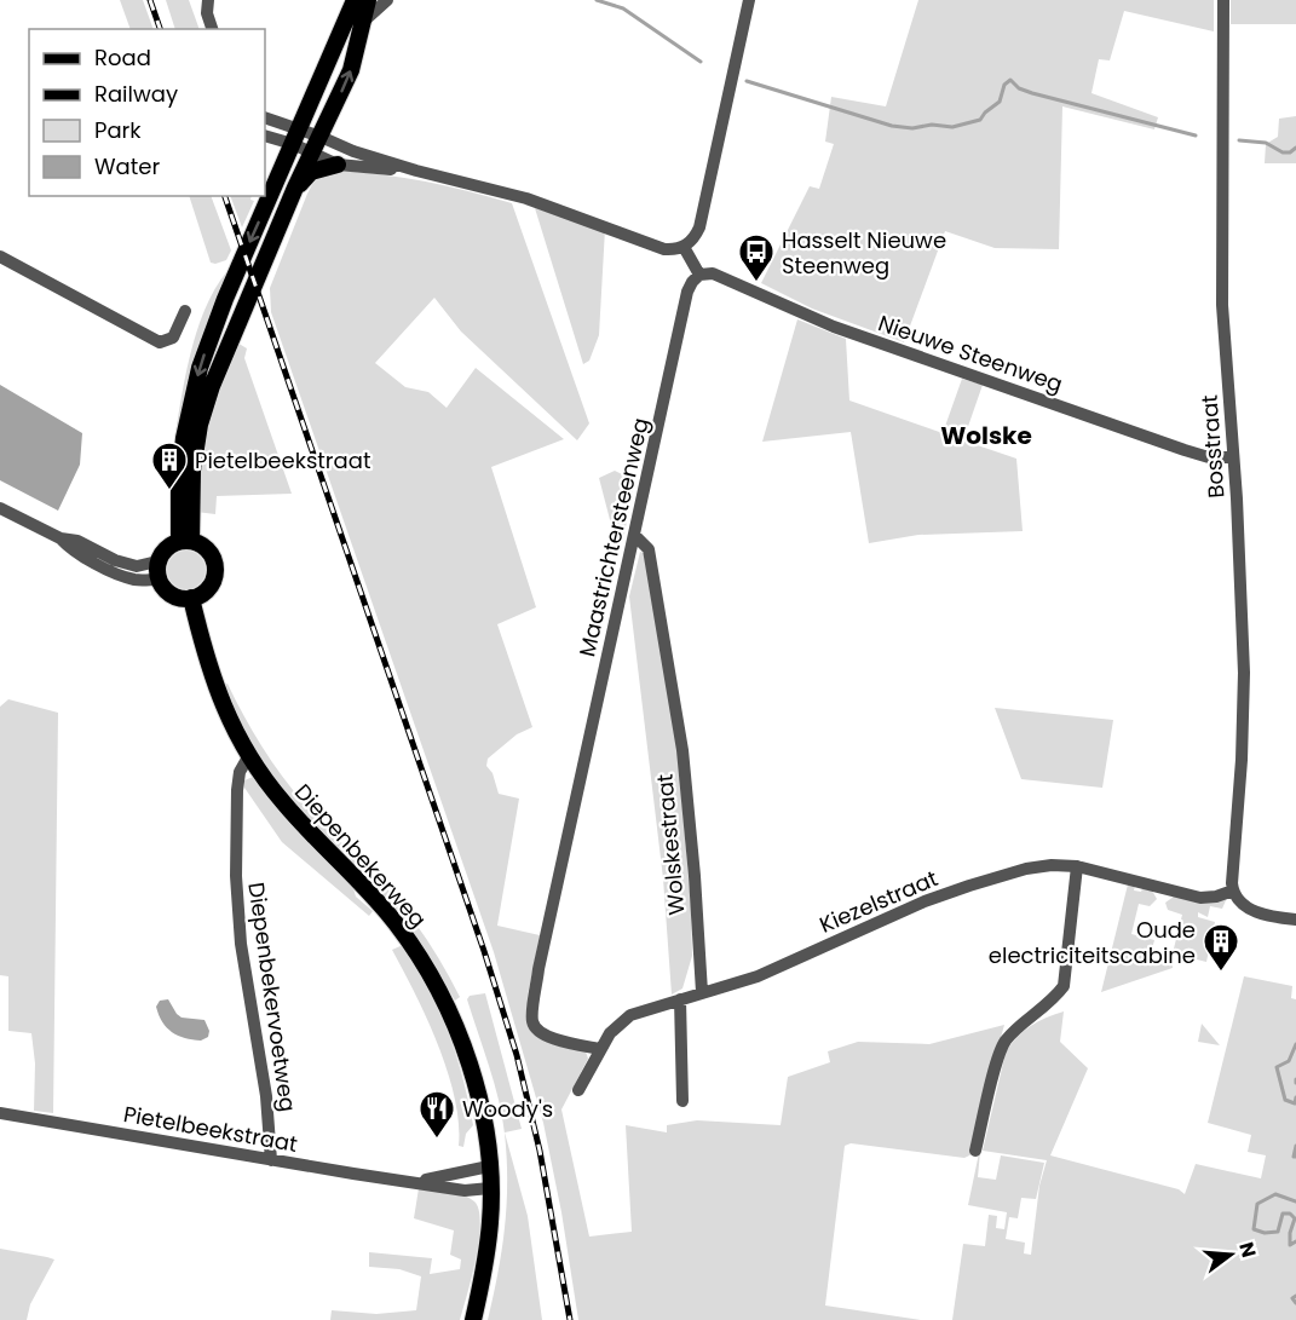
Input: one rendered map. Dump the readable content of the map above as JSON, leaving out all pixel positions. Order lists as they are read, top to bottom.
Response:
{
  "streets": {
    "main road": ["Diepenbekerweg"],
    "street": [
      "Nieuwe Steenweg",
      "Bosstraat",
      "Maastrichtersteenweg",
      "Wolskestraat",
      "Kiezelstraat",
      "Diepenbekervoetweg",
      "Pietelbeekstraat"
    ]
  },
  "crossings": [
    ["Nieuwe Steenweg", "Bosstraat"],
    ["Nieuwe Steenweg", "Maastrichtersteenweg"],
    ["Bosstraat", "Kiezelstraat"],
    ["Maastrichtersteenweg", "Wolskestraat"],
    ["Wolskestraat", "Kiezelstraat"],
    ["Diepenbekerweg", "Diepenbekervoetweg"],
    ["Diepenbekerweg", "Pietelbeekstraat"],
    ["Diepenbekervoetweg", "Pietelbeekstraat"]
  ],
  "districts": ["Wolske"],
  "places": {
    "bus stop": ["Hasselt Nieuwe Steenweg"],
    "building": ["Pietelbeekstraat", "Oude electriciteitscabine"],
    "restaurant": ["Woody's"]
  },
  "legend": [
    "Road",
    "Railway",
    "Park",
    "Water"
  ],
  "north": "right"
}
